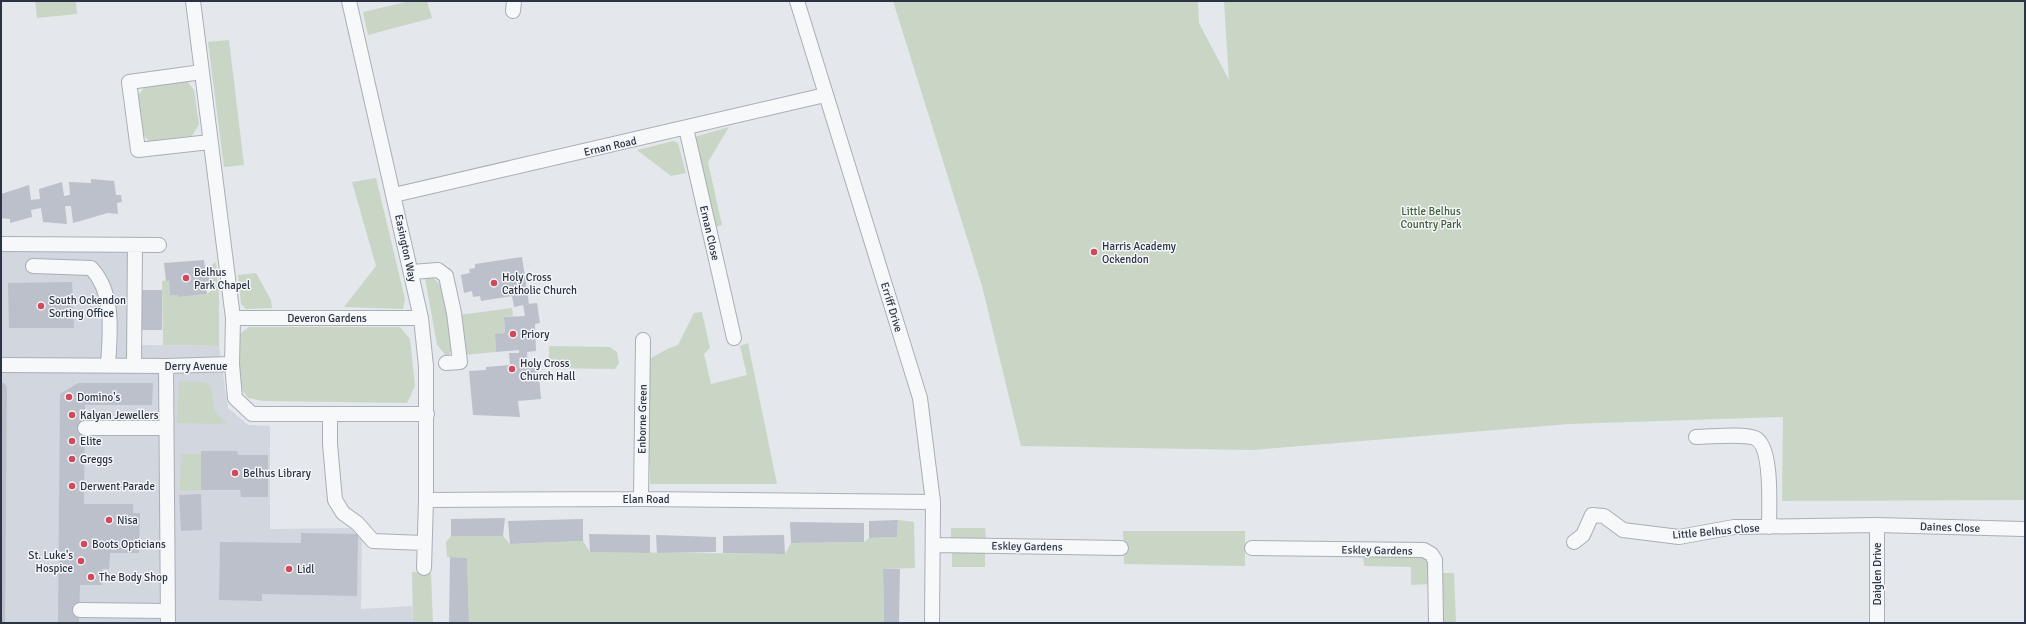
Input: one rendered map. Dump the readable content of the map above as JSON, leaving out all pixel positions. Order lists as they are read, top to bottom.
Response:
{
  "streets": {
    "street": [
      "Ernan Road",
      "Ernan Close",
      "Easington Way",
      "Erriff Drive",
      "Deveron Gardens",
      "Derry Avenue",
      "Enborne Green",
      "Elan Road",
      "Daines Close",
      "Little Belhus Close",
      "Eskley Gardens",
      "Daiglen Drive"
    ]
  },
  "crossings": [
    ["Ernan Road", "Ernan Close"],
    ["Ernan Road", "Easington Way"],
    ["Ernan Road", "Erriff Drive"],
    ["Easington Way", "Deveron Gardens"],
    ["Easington Way", "Derry Avenue"],
    ["Easington Way", "Elan Road"],
    ["Erriff Drive", "Elan Road"],
    ["Erriff Drive", "Eskley Gardens"],
    ["Enborne Green", "Elan Road"],
    ["Daines Close", "Little Belhus Close"],
    ["Daines Close", "Daiglen Drive"],
    ["Little Belhus Close", "Daiglen Drive"]
  ],
  "parks": ["Little Belhus Country Park"],
  "places": [
    "Harris Academy Ockendon",
    "Belhus Park Chapel",
    "Holy Cross Catholic Church",
    "South Ockendon Sorting Office",
    "Priory",
    "Holy Cross Church Hall",
    "Domino's",
    "Kalyan Jewellers",
    "Elite",
    "Greggs",
    "Belhus Library",
    "Derwent Parade",
    "Nisa",
    "Boots Opticians",
    "St. Luke's Hospice",
    "Lidl",
    "The Body Shop"
  ]
}
